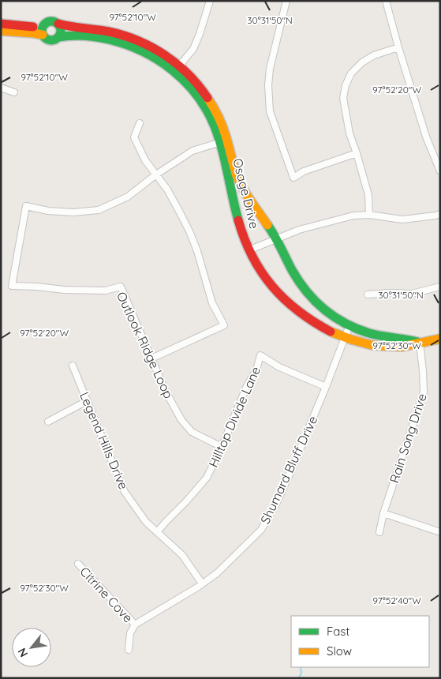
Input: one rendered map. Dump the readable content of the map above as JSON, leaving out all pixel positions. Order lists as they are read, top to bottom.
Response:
{
  "streets": {
    "street": [
      "Osage Drive",
      "Outlook Ridge Loop",
      "Hilltop Divide Lane",
      "Rain Song Drive",
      "Legend Hills Drive",
      "Shumard Bluff Drive",
      "Citrine Cove"
    ]
  },
  "crossings": [
    ["Osage Drive", "Rain Song Drive"],
    ["Osage Drive", "Shumard Bluff Drive"],
    ["Outlook Ridge Loop", "Hilltop Divide Lane"],
    ["Hilltop Divide Lane", "Legend Hills Drive"],
    ["Hilltop Divide Lane", "Shumard Bluff Drive"],
    ["Legend Hills Drive", "Shumard Bluff Drive"],
    ["Shumard Bluff Drive", "Citrine Cove"]
  ],
  "legend": ["Fast", "Slow"],
  "north": "bottom left",
  "coordinates": [
    "97°52'10\"W",
    "30°31'50\"N",
    "97°52'20\"W",
    "97°52'30\"W",
    "97°52'40\"W"
  ]
}
